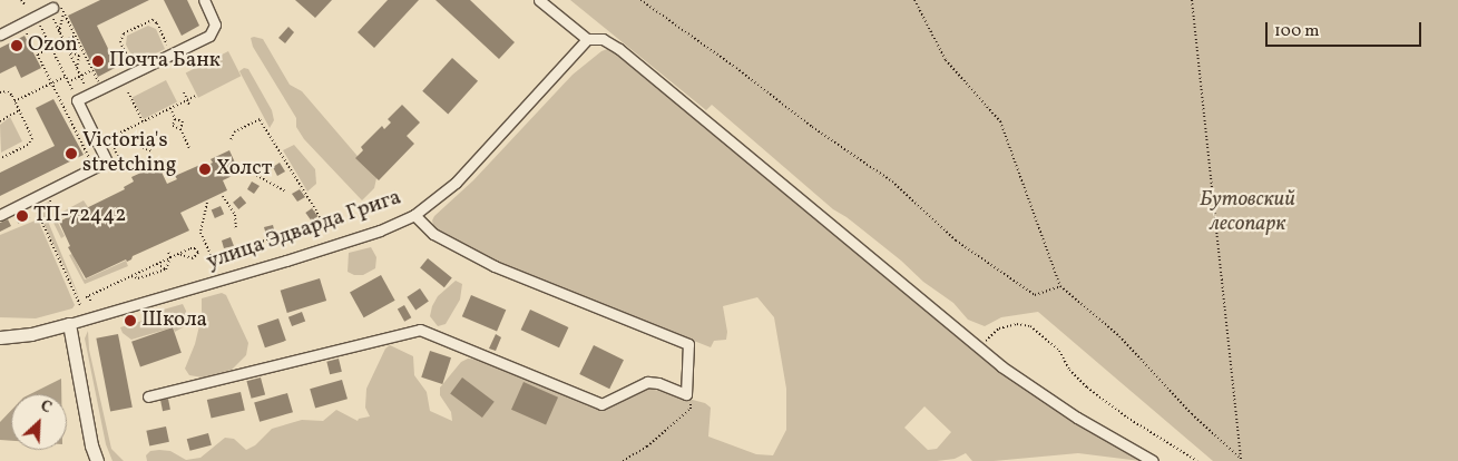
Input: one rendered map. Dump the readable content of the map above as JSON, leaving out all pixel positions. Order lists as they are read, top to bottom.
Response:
{
  "streets": {
    "street": ["улица Эдварда Грига"]
  },
  "parks": ["Бутовский лесопарк"],
  "places": [
    "Ozon",
    "Почта Банк",
    "Victoria's stretching",
    "Холст",
    "ТП-72442",
    "Школа"
  ],
  "scale_bar": "100 m",
  "north": "top right"
}
